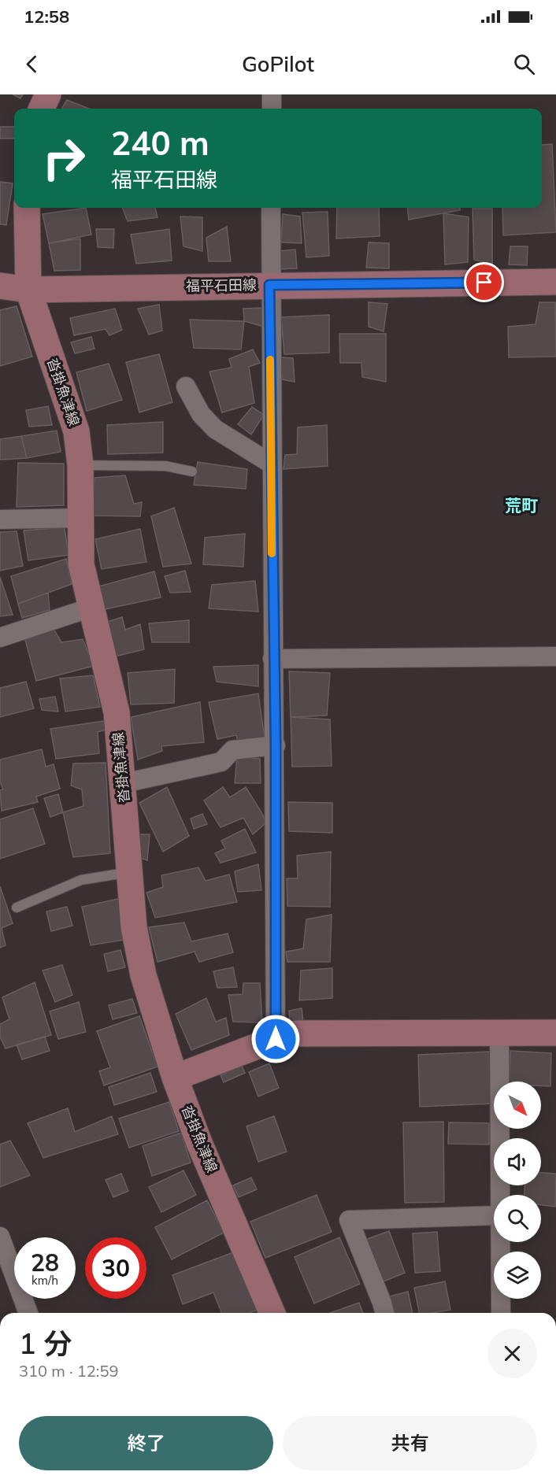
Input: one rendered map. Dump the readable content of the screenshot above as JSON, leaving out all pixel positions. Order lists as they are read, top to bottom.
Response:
{
  "streets": {
    "main road": ["福平石田線", "沓掛魚津線"]
  },
  "crossings": [
    ["福平石田線", "沓掛魚津線"]
  ],
  "districts": ["荒町"],
  "north": "bottom right",
  "page": {
    "status": "12:58",
    "header": "GoPilot",
    "turn": ["240 m", "福平石田線"],
    "speed": "28 km/h",
    "limit": "30",
    "heading": ["1 分", "310 m · 12:59"],
    "buttons": ["終了", "共有"]
  }
}
